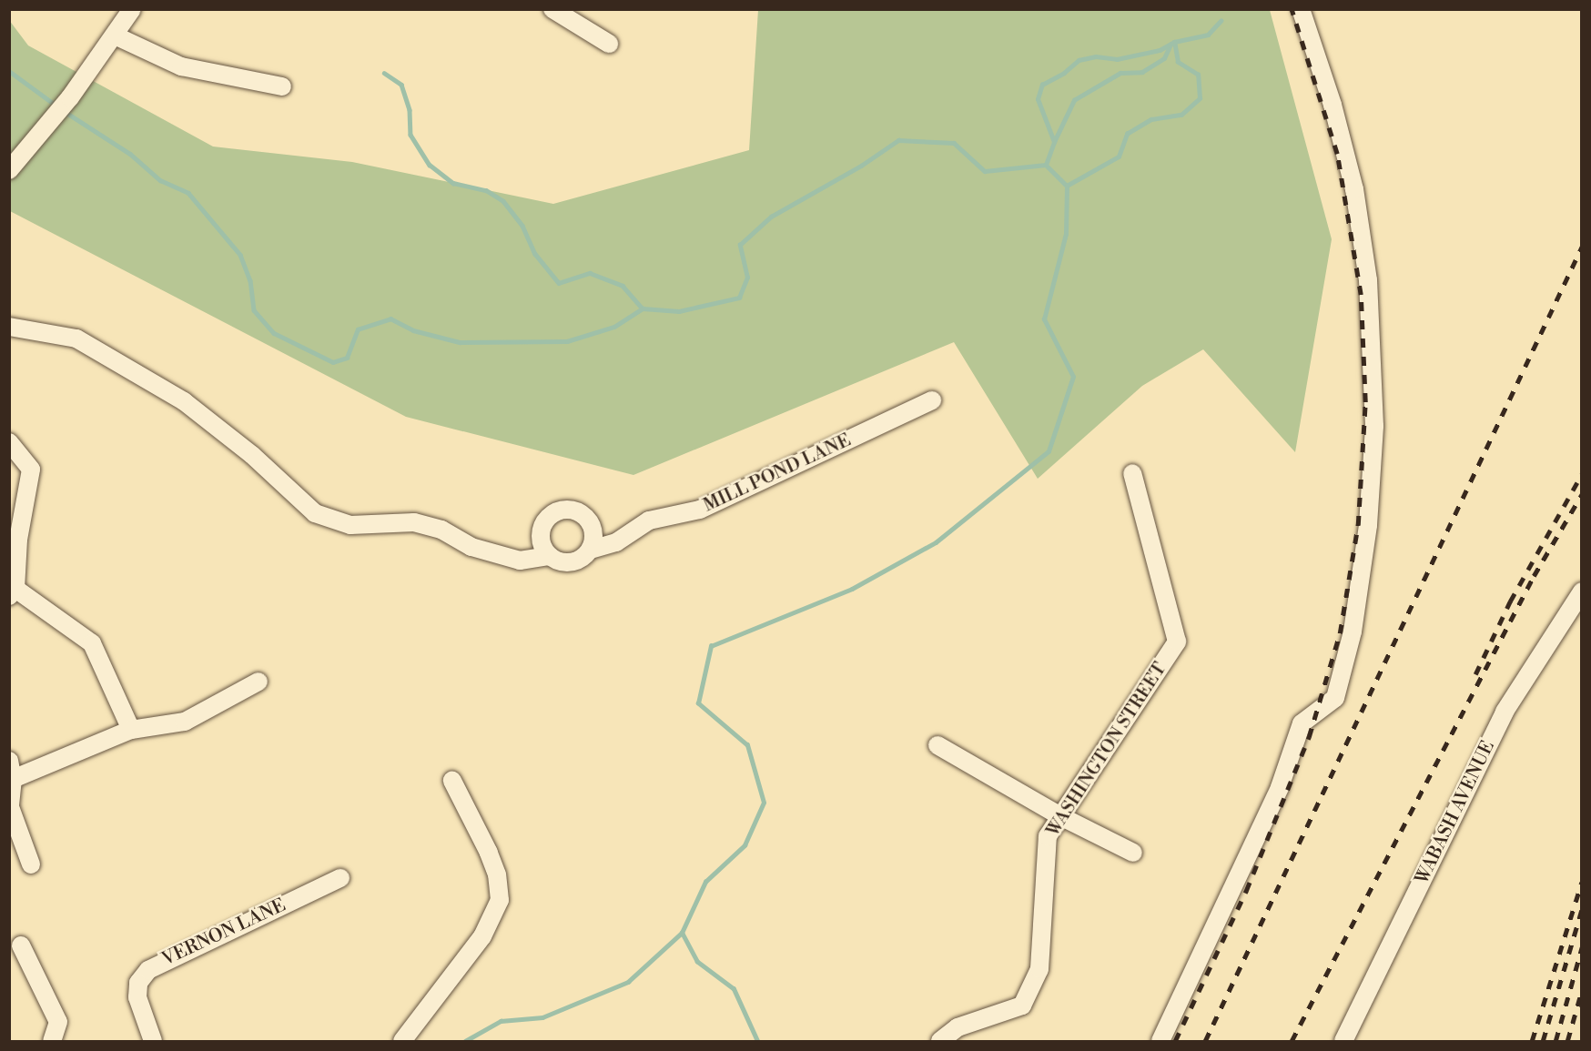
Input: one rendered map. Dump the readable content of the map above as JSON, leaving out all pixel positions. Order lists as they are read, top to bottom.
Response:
{
  "streets": {
    "street": [
      "MILL POND LANE",
      "WASHINGTON STREET",
      "WABASH AVENUE",
      "VERNON LANE"
    ]
  }
}
